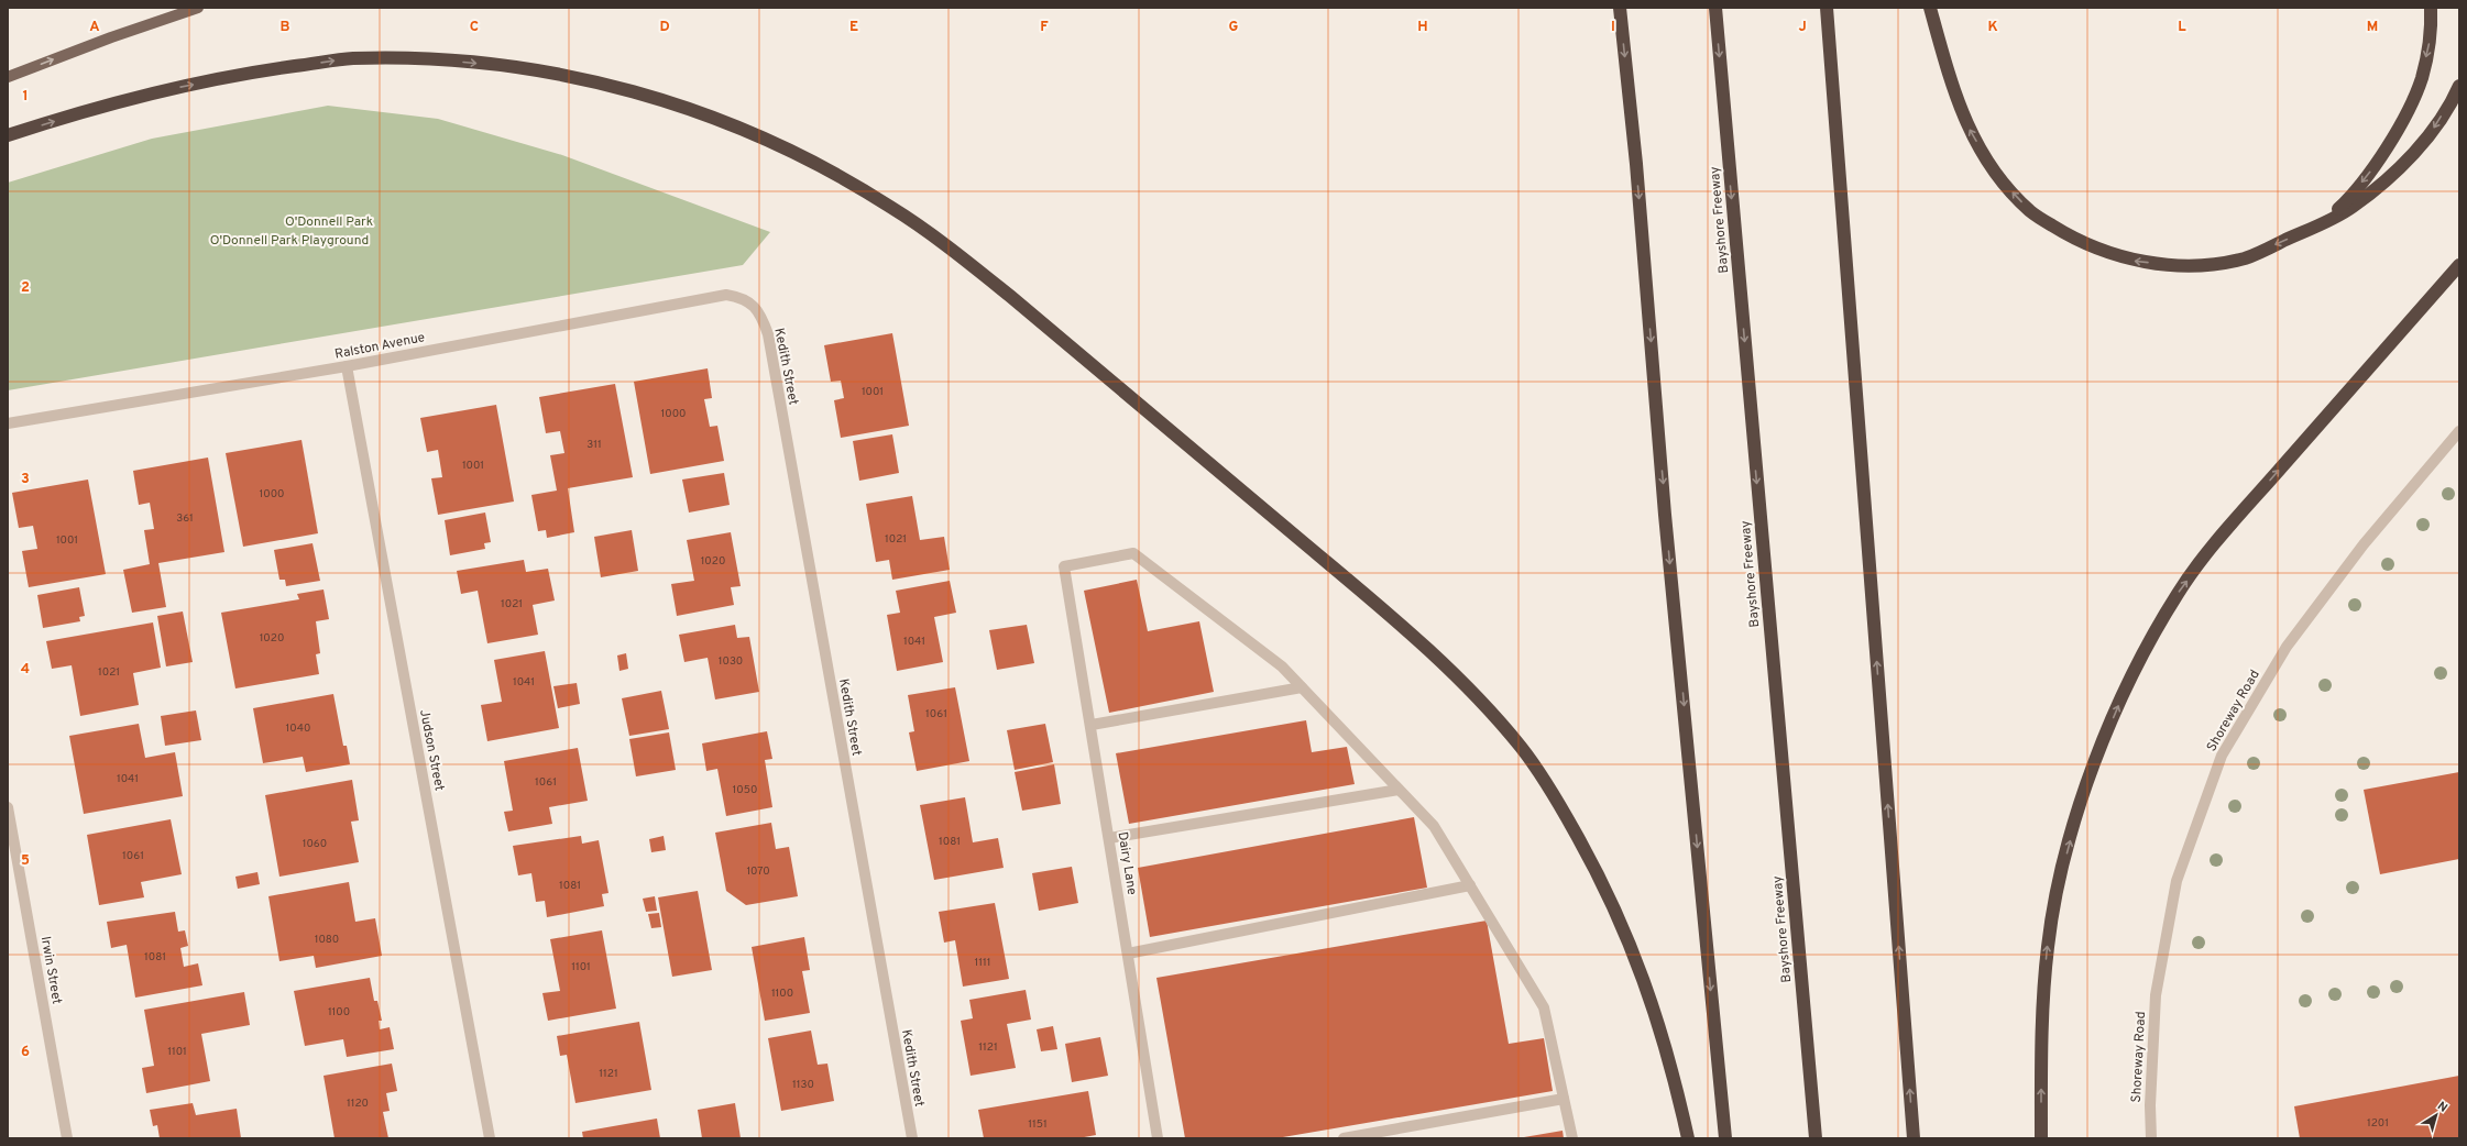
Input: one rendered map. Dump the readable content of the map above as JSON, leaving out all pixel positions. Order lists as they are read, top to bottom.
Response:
{
  "streets": {
    "highway": ["Bayshore Freeway"],
    "street": [
      "Ralston Avenue",
      "Kedith Street",
      "Shoreway Road",
      "Judson Street",
      "Dairy Lane",
      "Irwin Street"
    ]
  },
  "crossings": [
    ["Ralston Avenue", "Kedith Street"],
    ["Ralston Avenue", "Judson Street"]
  ],
  "parks": ["O'Donnell Park", "O'Donnell Park Playground"],
  "house_numbers": [
    "1001",
    "1000",
    "311",
    "1001",
    "1000",
    "361",
    "1021",
    "1001",
    "1020",
    "1021",
    "1020",
    "1041",
    "1030",
    "1021",
    "1041",
    "1061",
    "1040",
    "1041",
    "1061",
    "1050",
    "1081",
    "1060",
    "1061",
    "1070",
    "1081",
    "1080",
    "1081",
    "1111",
    "1101",
    "1100",
    "1100",
    "1121",
    "1101",
    "1121",
    "1130",
    "1120",
    "1201",
    "1151"
  ],
  "north": "top right",
  "grid": {
    "columns": [
      "A",
      "B",
      "C",
      "D",
      "E",
      "F",
      "G",
      "H",
      "I",
      "J",
      "K",
      "L",
      "M"
    ],
    "rows": [
      "1",
      "2",
      "3",
      "4",
      "5",
      "6"
    ]
  }
}
